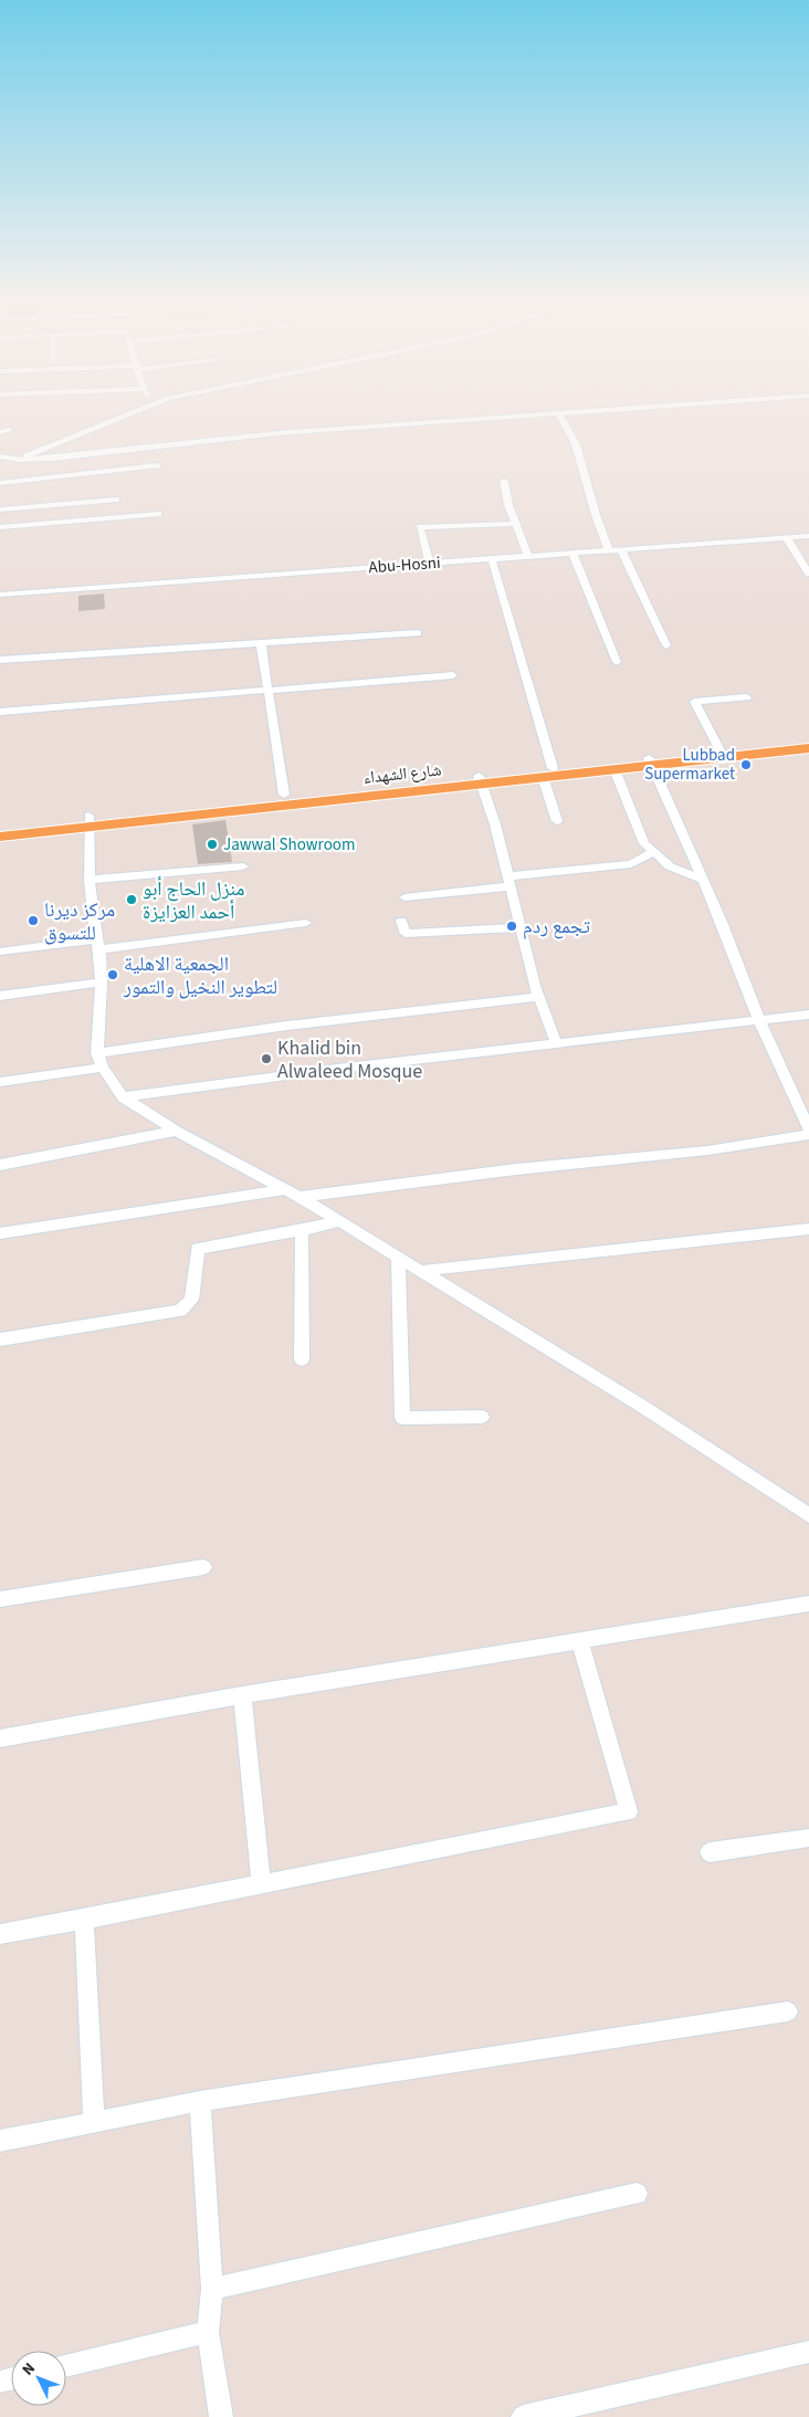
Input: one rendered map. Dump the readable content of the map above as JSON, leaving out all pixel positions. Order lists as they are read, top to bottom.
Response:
{
  "streets": {
    "main road": ["شارع الشهداء"],
    "street": ["Abu-Hosni"]
  },
  "places": [
    "Lubbad Supermarket",
    "Jawwal Showroom",
    "منزل الحاج أبو أحمد العزايزة",
    "مركز ديرنا للتسوق",
    "تجمع ردم",
    "الجمعية الاهلية لتطوير النخيل والتمور",
    "Khalid bin Alwaleed Mosque"
  ],
  "north": "top left"
}
